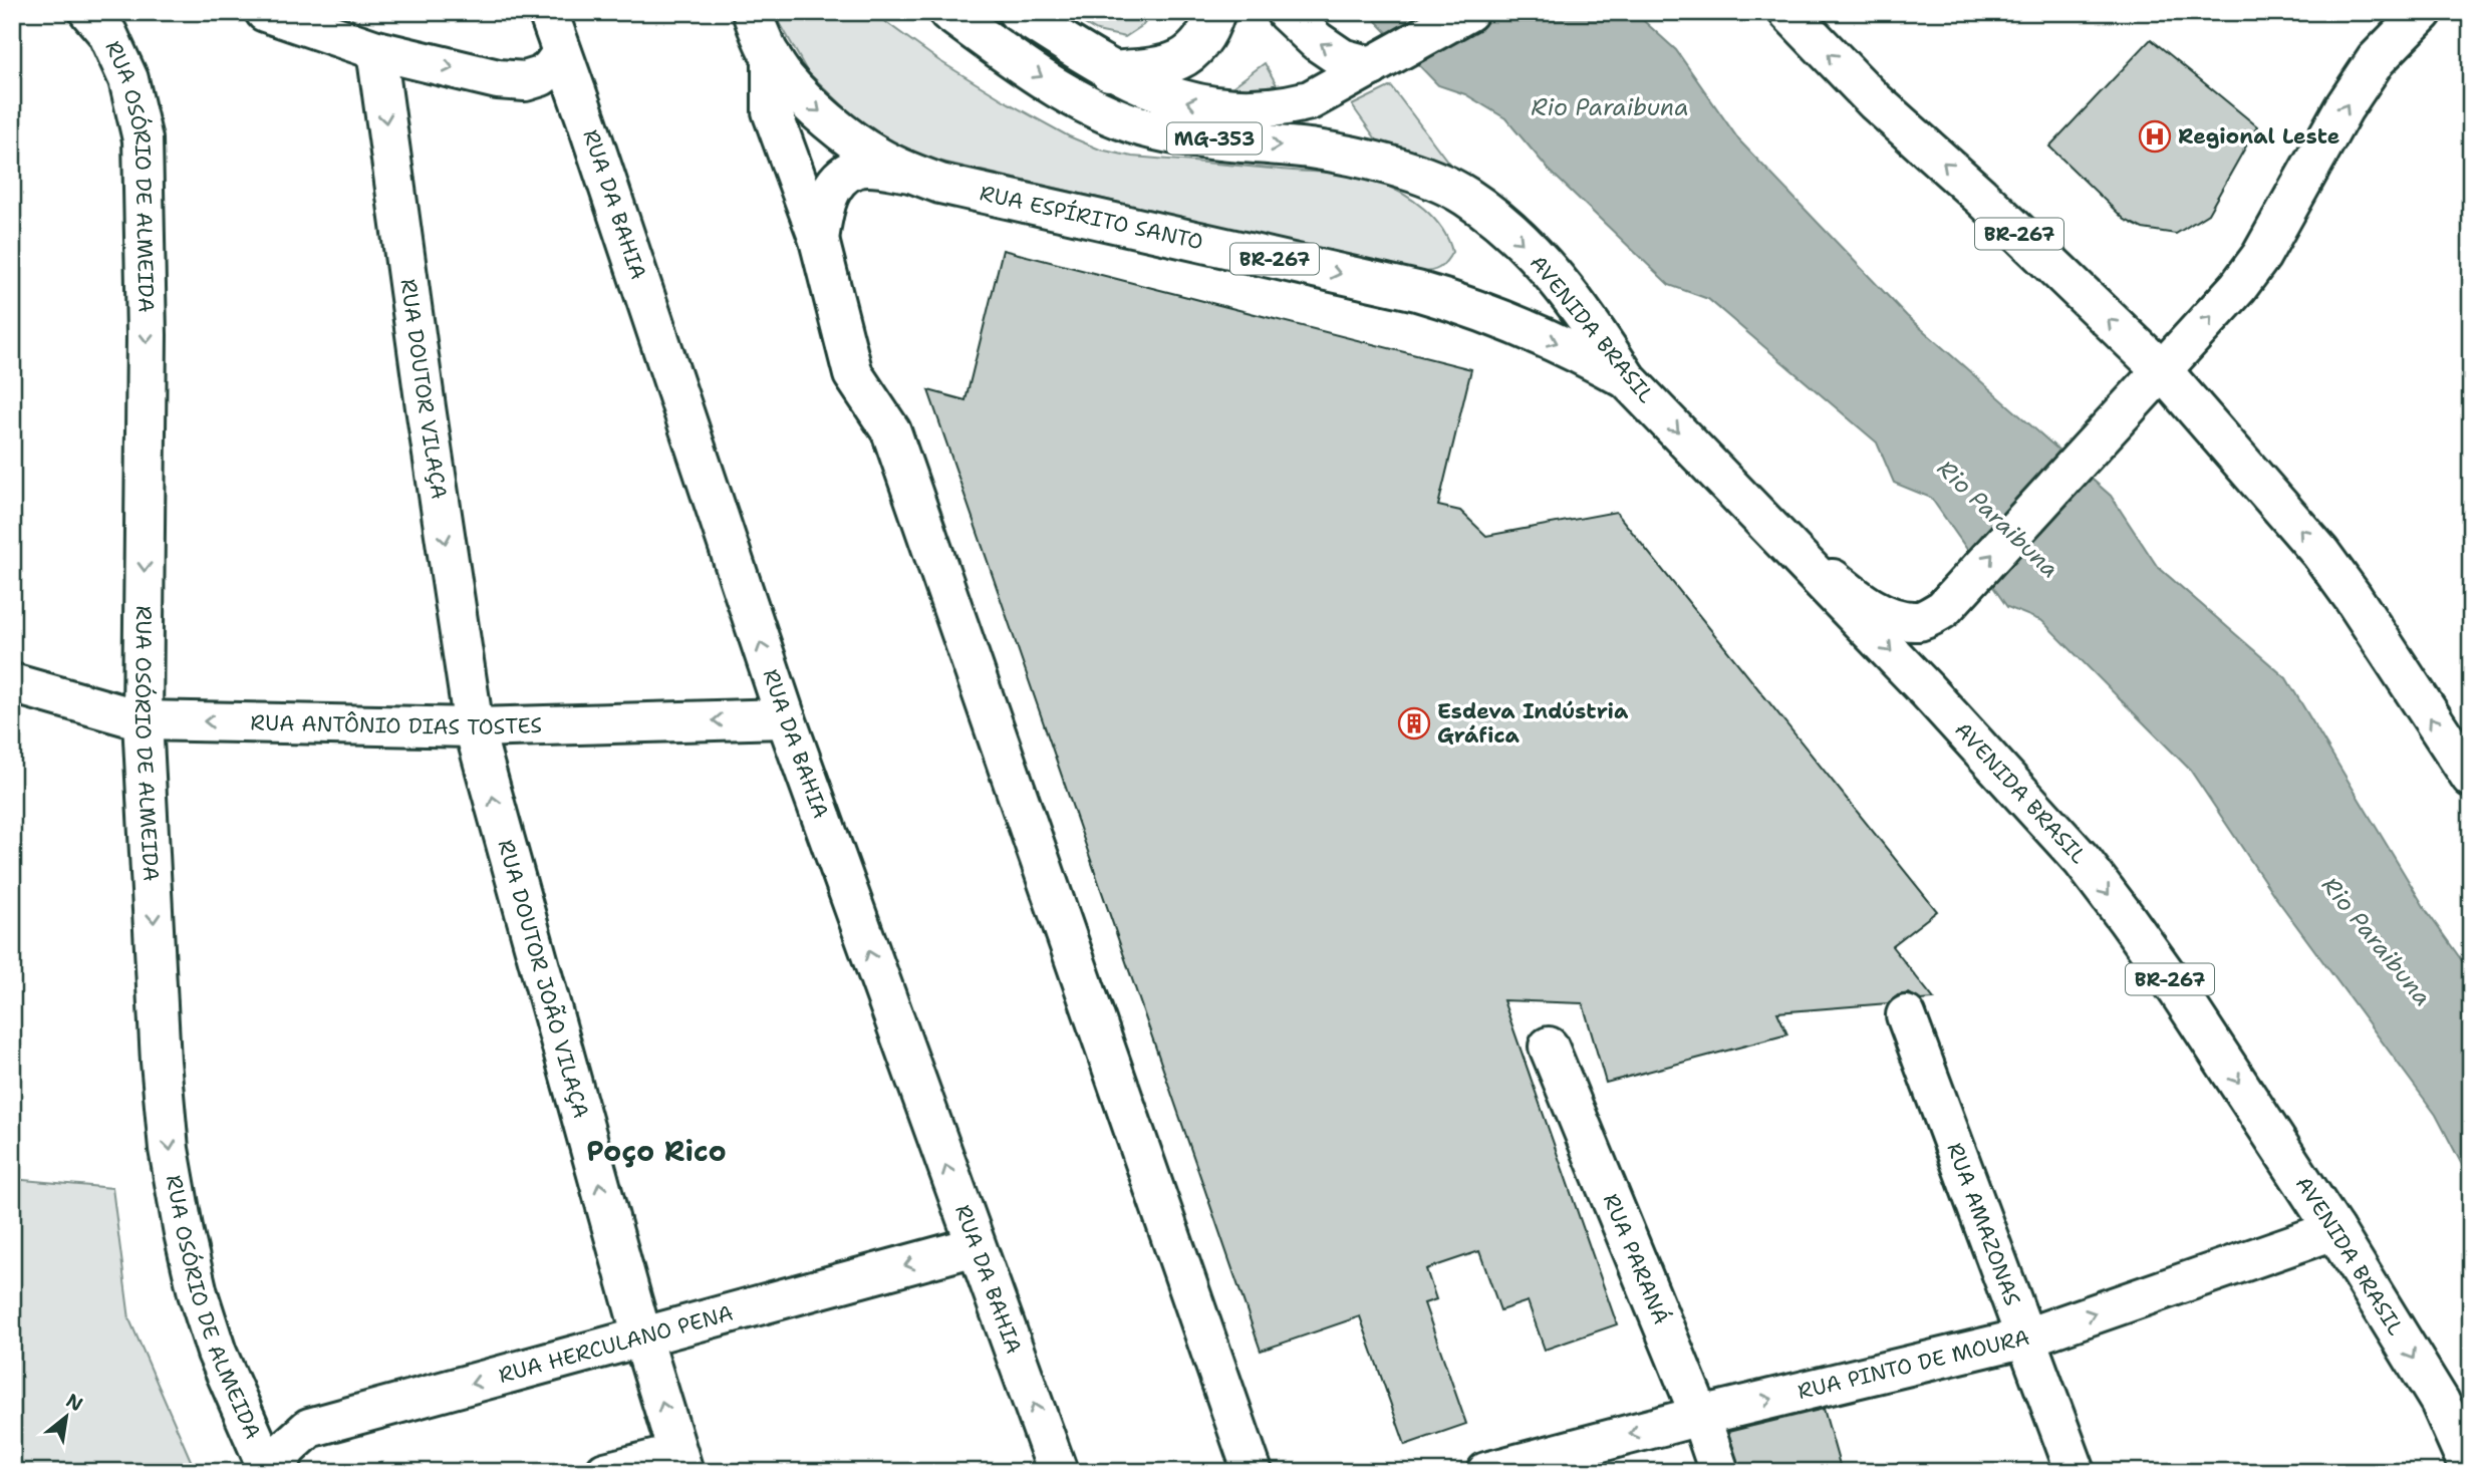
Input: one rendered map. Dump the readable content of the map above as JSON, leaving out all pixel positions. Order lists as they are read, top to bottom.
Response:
{
  "streets": {
    "main road": [
      "MG-353",
      "RUA OSÓRIO DE ALMEIDA",
      "RUA DA BAHIA",
      "RUA ESPÍRITO SANTO",
      "BR-267",
      "AVENIDA BRASIL",
      "RUA DOUTOR VILAÇA",
      "RUA ANTÔNIO DIAS TOSTES",
      "RUA DOUTOR JOÃO VILAÇA",
      "RUA AMAZONAS",
      "RUA PARANÁ",
      "RUA HERCULANO PENA",
      "RUA PINTO DE MOURA"
    ]
  },
  "crossings": [
    ["RUA OSÓRIO DE ALMEIDA", "RUA ANTÔNIO DIAS TOSTES"],
    ["RUA DA BAHIA", "RUA ANTÔNIO DIAS TOSTES"],
    ["RUA DA BAHIA", "RUA HERCULANO PENA"],
    ["RUA ESPÍRITO SANTO", "AVENIDA BRASIL"],
    ["BR-267", "AVENIDA BRASIL"],
    ["AVENIDA BRASIL", "RUA PINTO DE MOURA"],
    ["RUA DOUTOR VILAÇA", "RUA ANTÔNIO DIAS TOSTES"],
    ["RUA DOUTOR VILAÇA", "RUA DOUTOR JOÃO VILAÇA"],
    ["RUA ANTÔNIO DIAS TOSTES", "RUA DOUTOR JOÃO VILAÇA"],
    ["RUA DOUTOR JOÃO VILAÇA", "RUA HERCULANO PENA"],
    ["RUA AMAZONAS", "RUA PINTO DE MOURA"],
    ["RUA PARANÁ", "RUA PINTO DE MOURA"]
  ],
  "one_way": [
    "RUA OSÓRIO DE ALMEIDA",
    "RUA ESPÍRITO SANTO",
    "AVENIDA BRASIL",
    "RUA DOUTOR VILAÇA",
    "RUA ANTÔNIO DIAS TOSTES",
    "RUA DOUTOR JOÃO VILAÇA",
    "RUA HERCULANO PENA"
  ],
  "districts": ["Poço Rico"],
  "water": ["Rio Paraibuna"],
  "places": {
    "hospital": ["Regional Leste"],
    "building": ["Esdeva Indústria Gráfica"]
  },
  "north": "top right"
}
